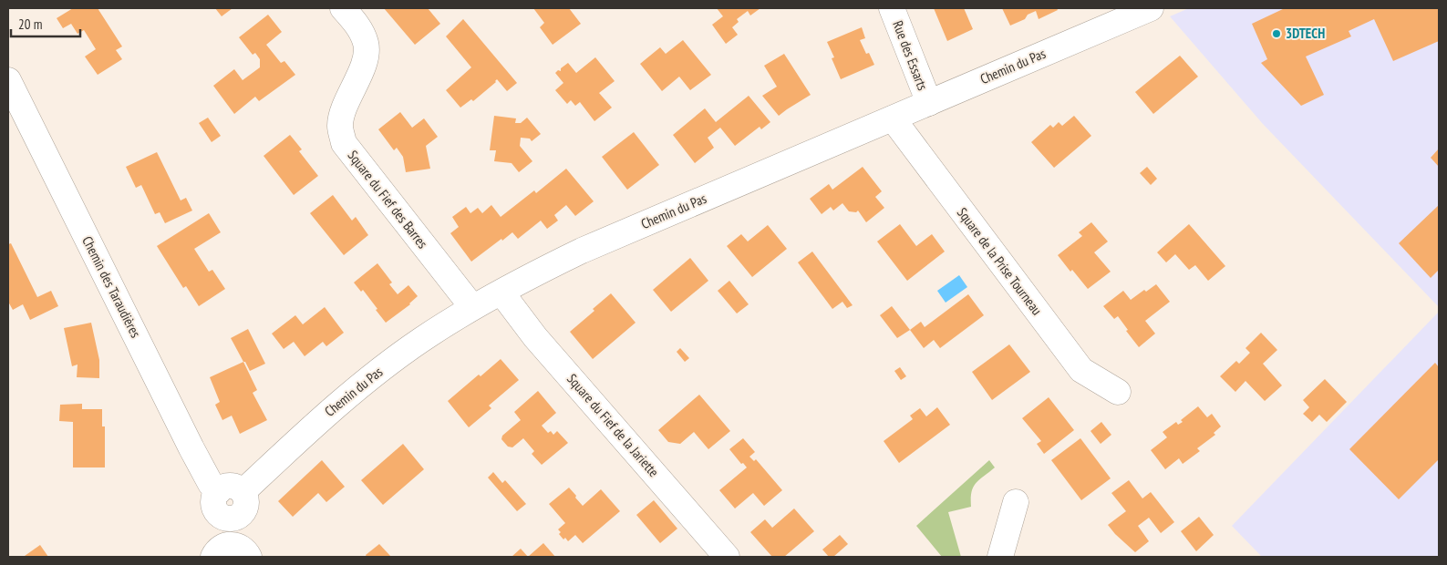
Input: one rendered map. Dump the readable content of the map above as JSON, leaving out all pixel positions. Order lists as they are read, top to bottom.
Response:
{
  "streets": {
    "street": [
      "Rue des Essarts",
      "Chemin du Pas",
      "Square du Fief des Barres",
      "Square de la Prise Tourneau",
      "Chemin des Taraudières",
      "Square du Fief de la Jariette"
    ]
  },
  "crossings": [
    ["Rue des Essarts", "Chemin du Pas"],
    ["Chemin du Pas", "Square du Fief des Barres"],
    ["Chemin du Pas", "Square de la Prise Tourneau"],
    ["Chemin du Pas", "Chemin des Taraudières"],
    ["Chemin du Pas", "Square du Fief de la Jariette"]
  ],
  "places": ["3DTECH"],
  "scale_bar": "20 m"
}
